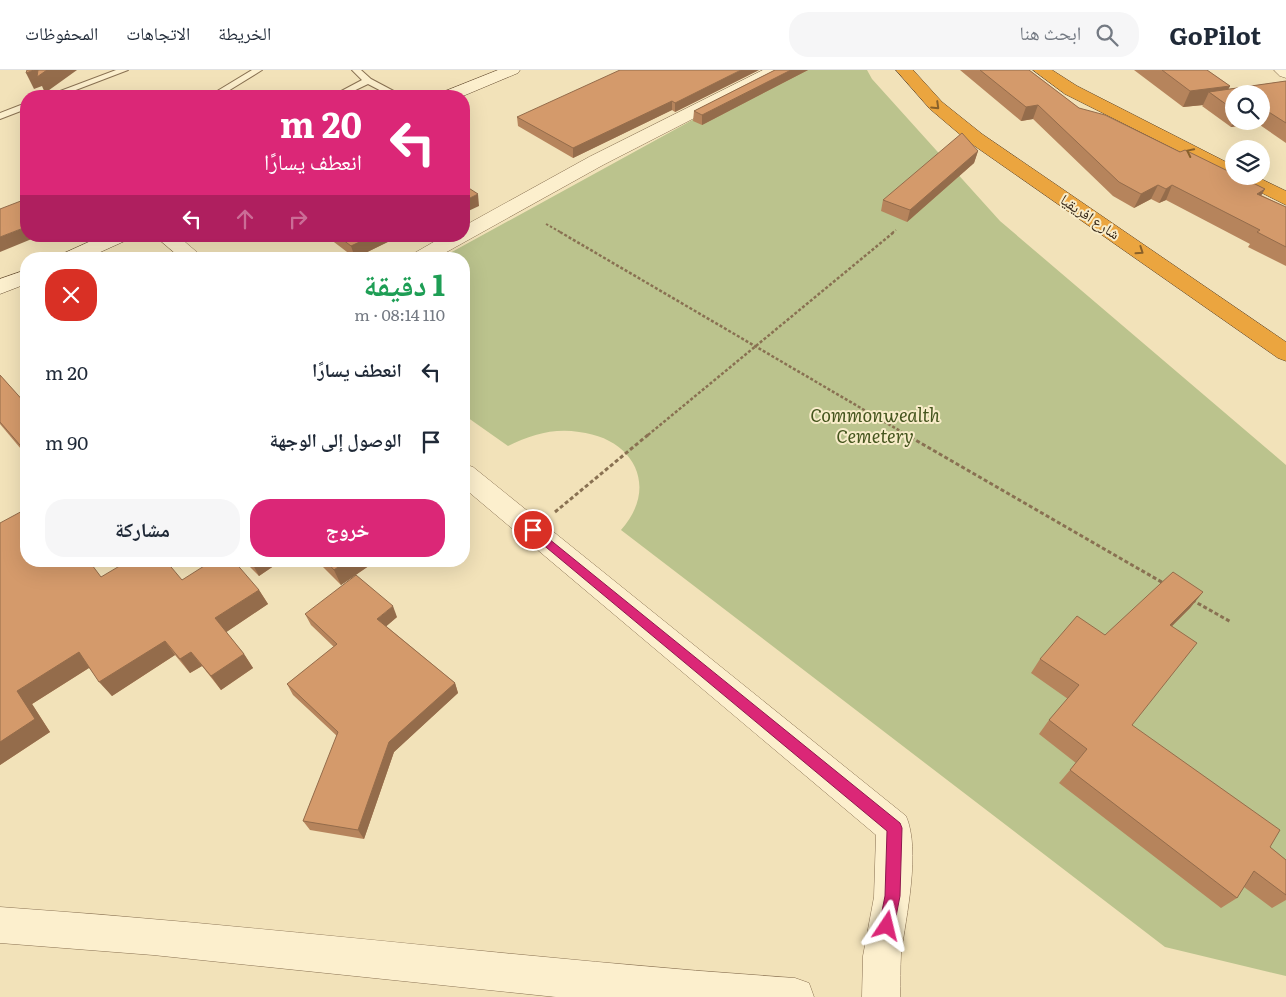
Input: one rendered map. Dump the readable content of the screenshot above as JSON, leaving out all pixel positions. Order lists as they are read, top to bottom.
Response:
{
  "streets": {
    "highway": ["شارع افريقيا"]
  },
  "parks": ["Commonwealth Cemetery"],
  "page": {
    "header": "GoPilot",
    "search": "ابحث هنا",
    "nav": ["الخريطة", "الاتجاهات", "المحفوظات"],
    "turn": ["20 m", "انعطف يسارًا"],
    "heading": ["1 دقيقة", "110 m · 08:14"],
    "list": [
      {
        "name": "انعطف يسارًا",
        "value": "20 m"
      },
      {
        "name": "الوصول إلى الوجهة",
        "value": "90 m"
      }
    ],
    "buttons": ["خروج", "مشاركة"]
  }
}
